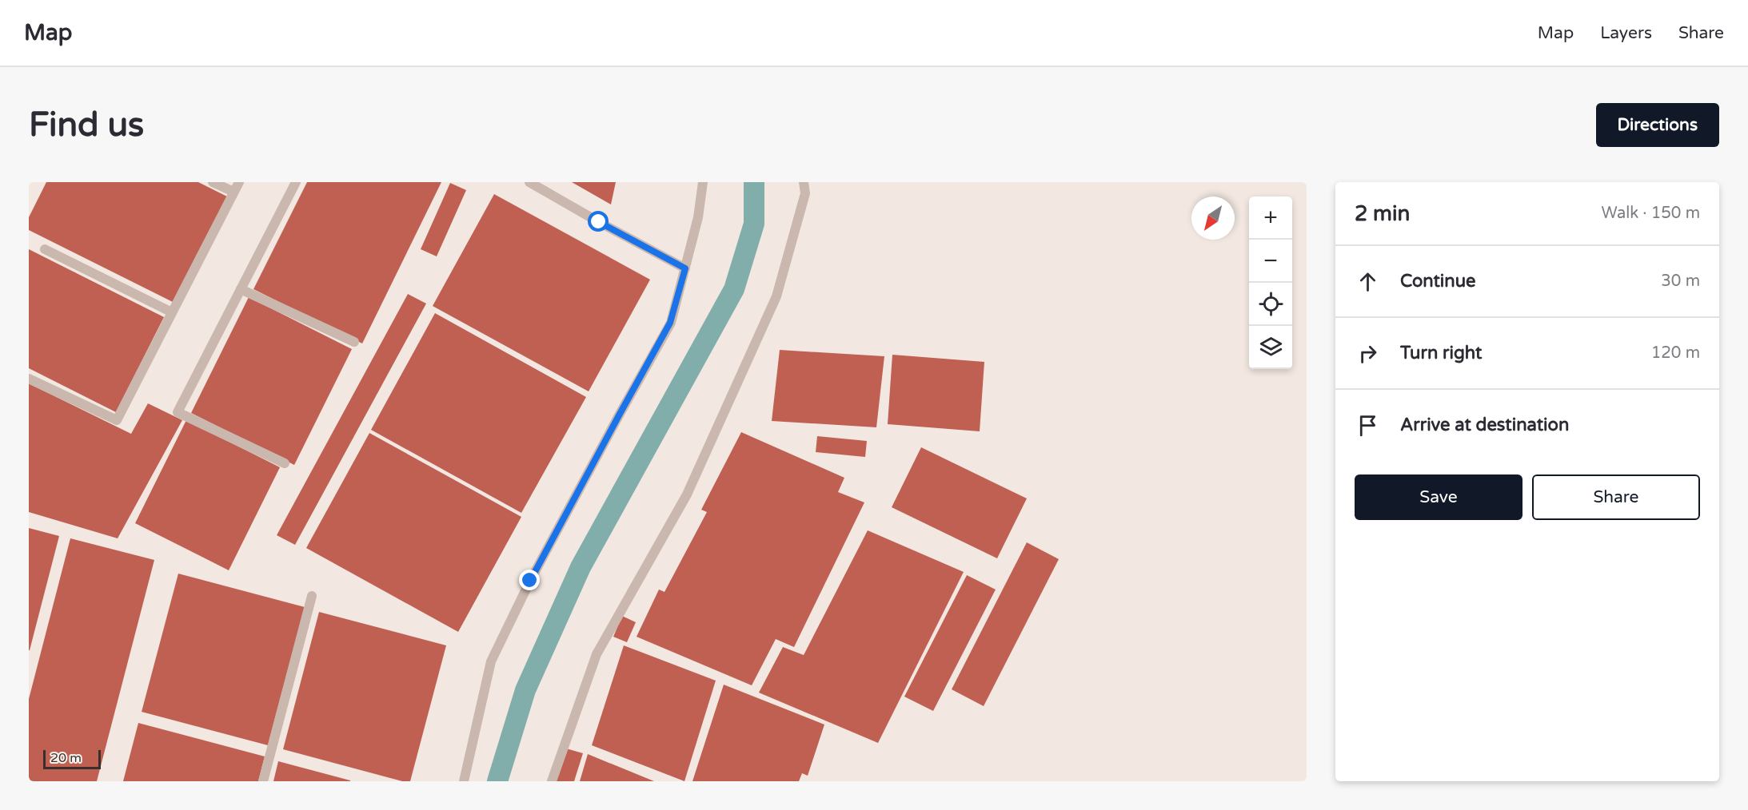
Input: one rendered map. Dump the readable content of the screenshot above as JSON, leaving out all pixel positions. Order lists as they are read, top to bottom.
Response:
{
  "scale_bar": "20 m",
  "north": "bottom left",
  "page": {
    "header": "Map",
    "nav": ["Map", "Layers", "Share"],
    "buttons": [
      "Directions",
      ["Save", "Share"]
    ],
    "title": "Find us",
    "heading": ["2 min", "Walk · 150 m"],
    "map_buttons": ["+", "−"],
    "list": [
      ["Continue", "30 m"],
      ["Turn right", "120 m"],
      "Arrive at destination"
    ],
    "scale": "20 m"
  }
}
